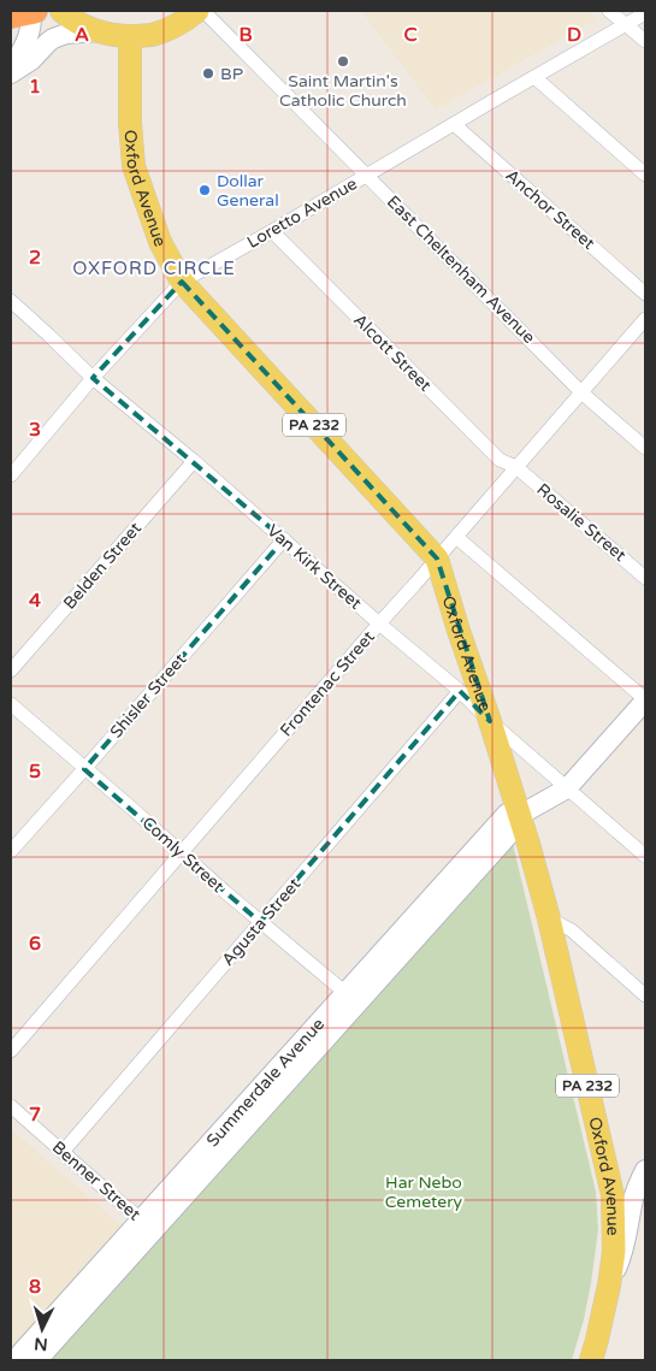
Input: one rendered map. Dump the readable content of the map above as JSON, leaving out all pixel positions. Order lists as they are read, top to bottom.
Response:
{
  "streets": {
    "main road": ["Oxford Avenue", "PA 232"],
    "street": [
      "Anchor Street",
      "Loretto Avenue",
      "East Cheltenham Avenue",
      "Alcott Street",
      "Rosalie Street",
      "Belden Street",
      "Van Kirk Street",
      "Frontenac Street",
      "Shisler Street",
      "Comly Street",
      "Agusta Street",
      "Summerdale Avenue",
      "Benner Street"
    ]
  },
  "crossings": [
    ["Oxford Avenue", "Loretto Avenue"],
    ["Oxford Avenue", "Van Kirk Street"],
    ["Oxford Avenue", "Frontenac Street"],
    ["Oxford Avenue", "Summerdale Avenue"],
    ["Anchor Street", "Loretto Avenue"],
    ["Loretto Avenue", "East Cheltenham Avenue"],
    ["Loretto Avenue", "Alcott Street"],
    ["Loretto Avenue", "Van Kirk Street"],
    ["East Cheltenham Avenue", "Frontenac Street"],
    ["Alcott Street", "Rosalie Street"],
    ["Alcott Street", "Frontenac Street"],
    ["Rosalie Street", "Frontenac Street"],
    ["Belden Street", "Van Kirk Street"],
    ["Van Kirk Street", "Frontenac Street"],
    ["Van Kirk Street", "Shisler Street"],
    ["Van Kirk Street", "Agusta Street"],
    ["Van Kirk Street", "Summerdale Avenue"],
    ["Frontenac Street", "Comly Street"],
    ["Shisler Street", "Comly Street"],
    ["Comly Street", "Agusta Street"],
    ["Comly Street", "Summerdale Avenue"],
    ["Agusta Street", "Benner Street"],
    ["Summerdale Avenue", "Benner Street"]
  ],
  "districts": ["OXFORD CIRCLE"],
  "parks": ["Har Nebo Cemetery"],
  "places": ["Saint Martin's Catholic Church", "BP", "Dollar General"],
  "north": "bottom",
  "grid": {
    "columns": [
      "A",
      "B",
      "C",
      "D"
    ],
    "rows": [
      "1",
      "2",
      "3",
      "4",
      "5",
      "6",
      "7",
      "8"
    ]
  }
}
